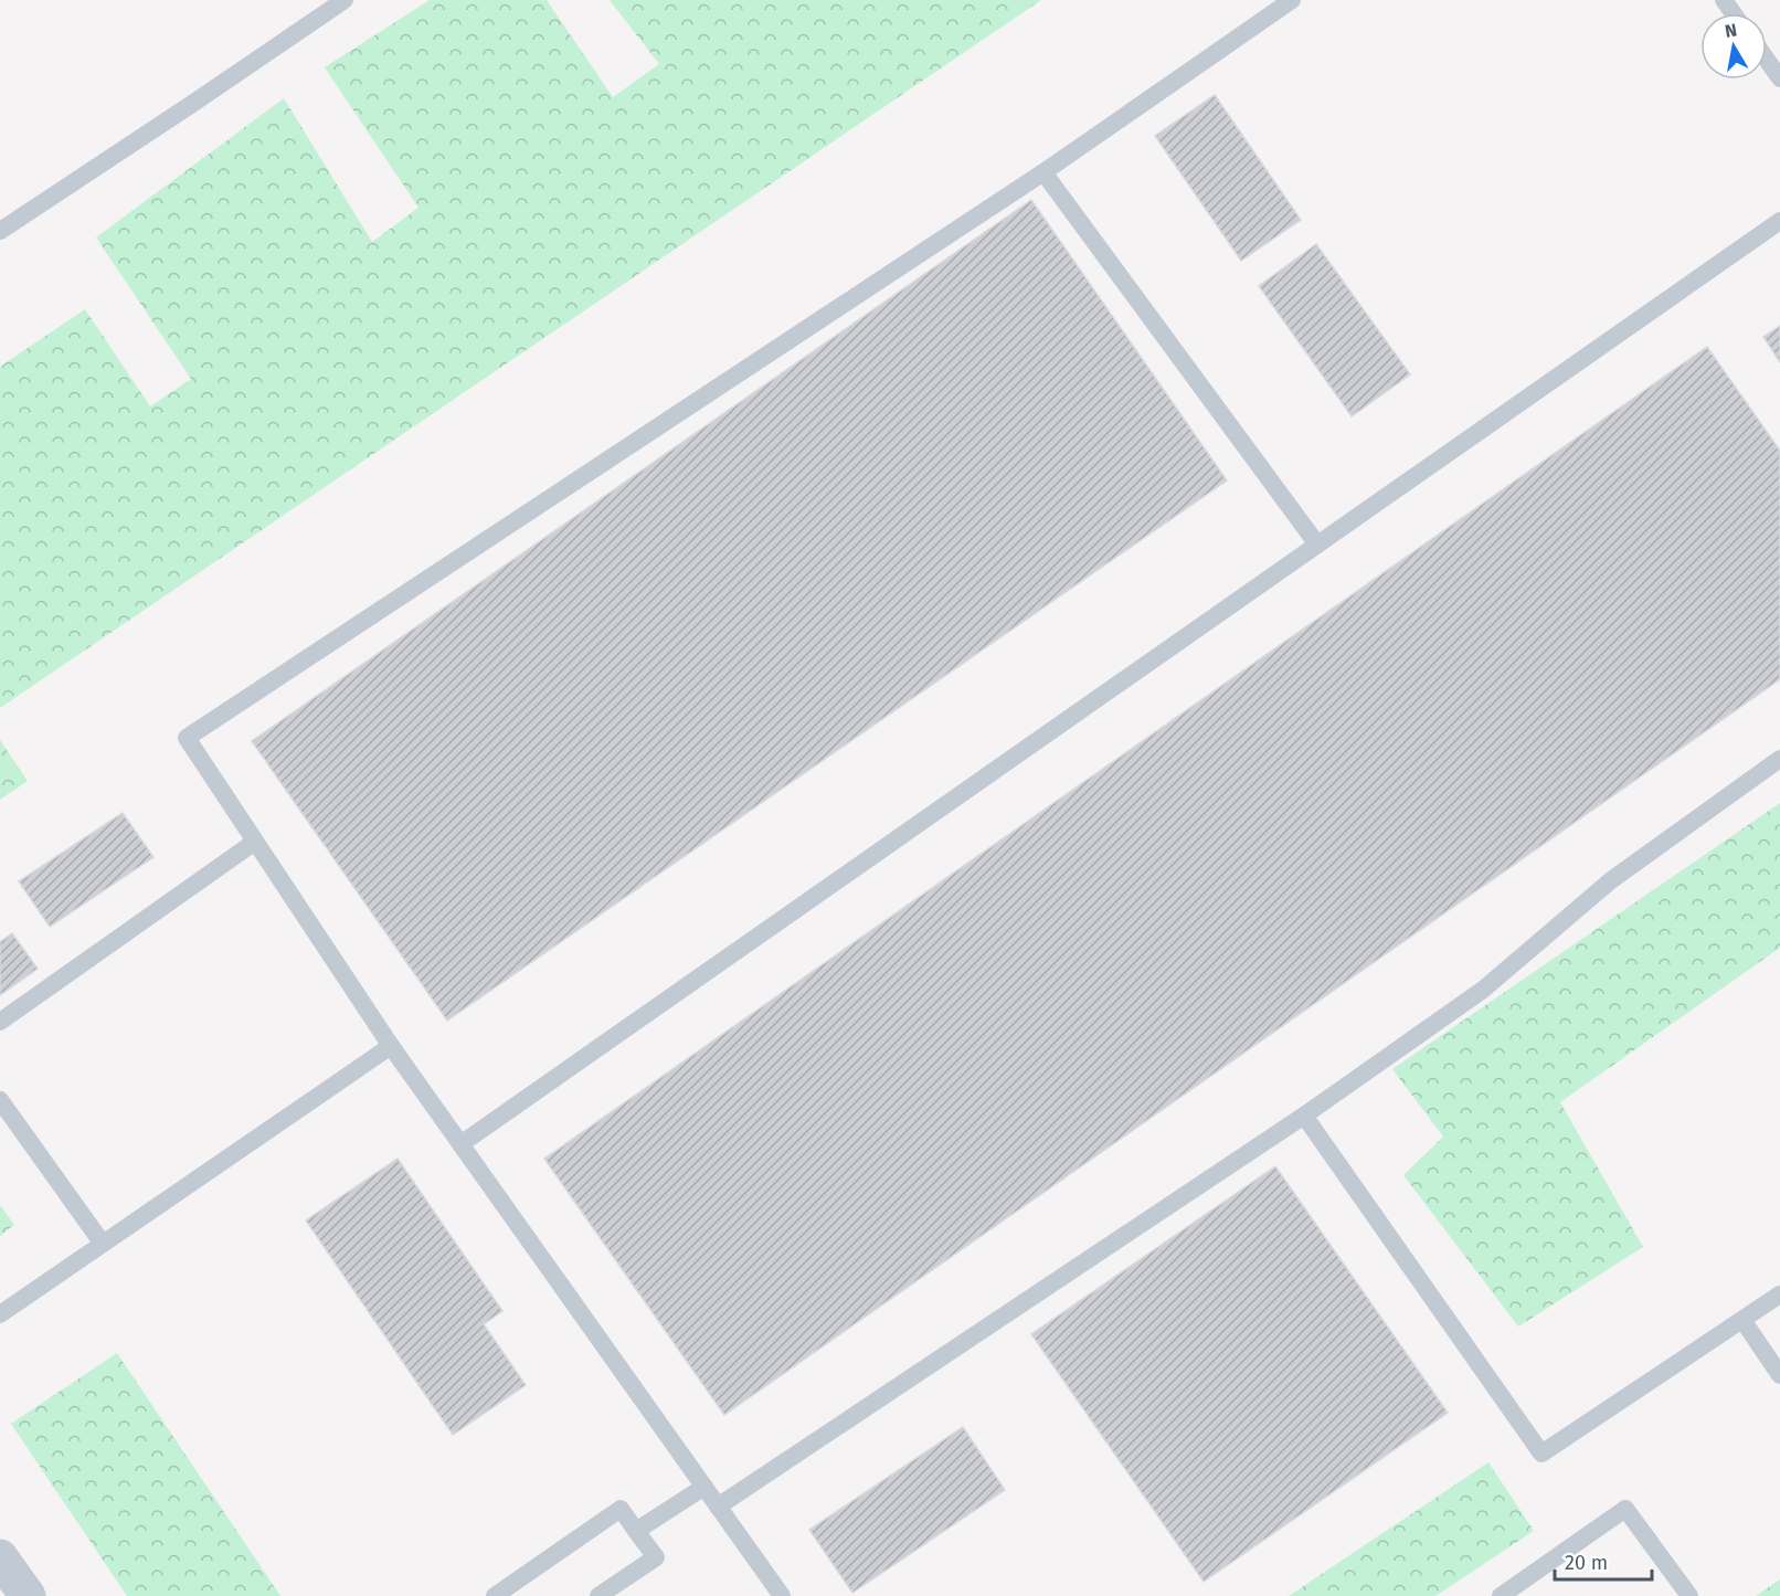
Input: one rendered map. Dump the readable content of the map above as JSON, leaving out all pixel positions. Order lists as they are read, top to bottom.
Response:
{
  "scale_bar": "20 m",
  "north": "top"
}
